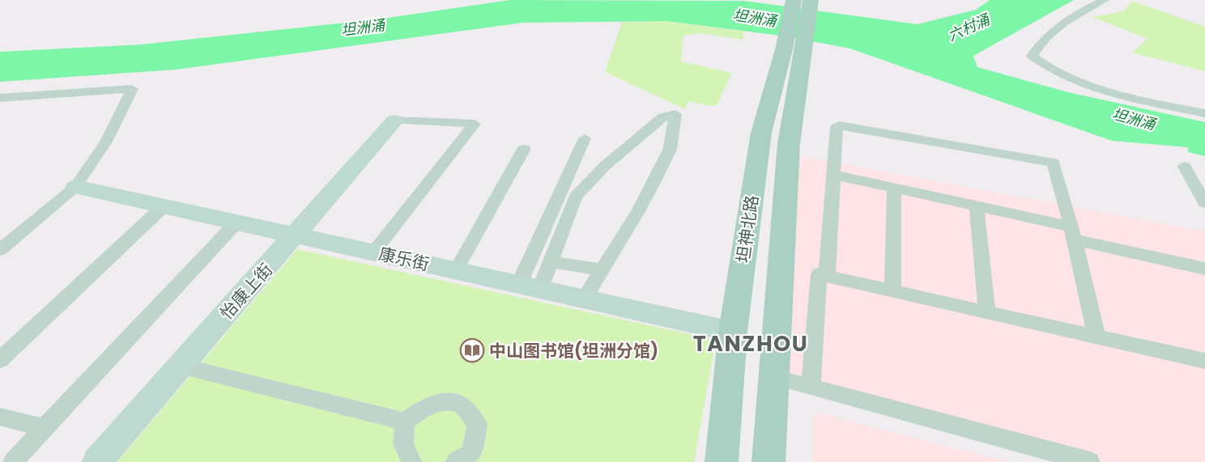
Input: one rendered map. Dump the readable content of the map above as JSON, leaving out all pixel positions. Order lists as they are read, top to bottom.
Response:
{
  "streets": {
    "main road": ["坦神北路"],
    "street": ["康乐街", "怡康上街"]
  },
  "crossings": [
    ["坦神北路", "康乐街"],
    ["康乐街", "怡康上街"]
  ],
  "districts": ["TANZHOU"],
  "water": ["坦洲涌", "六村涌"],
  "places": {
    "library": ["中山图书馆(坦洲分馆)"]
  }
}
